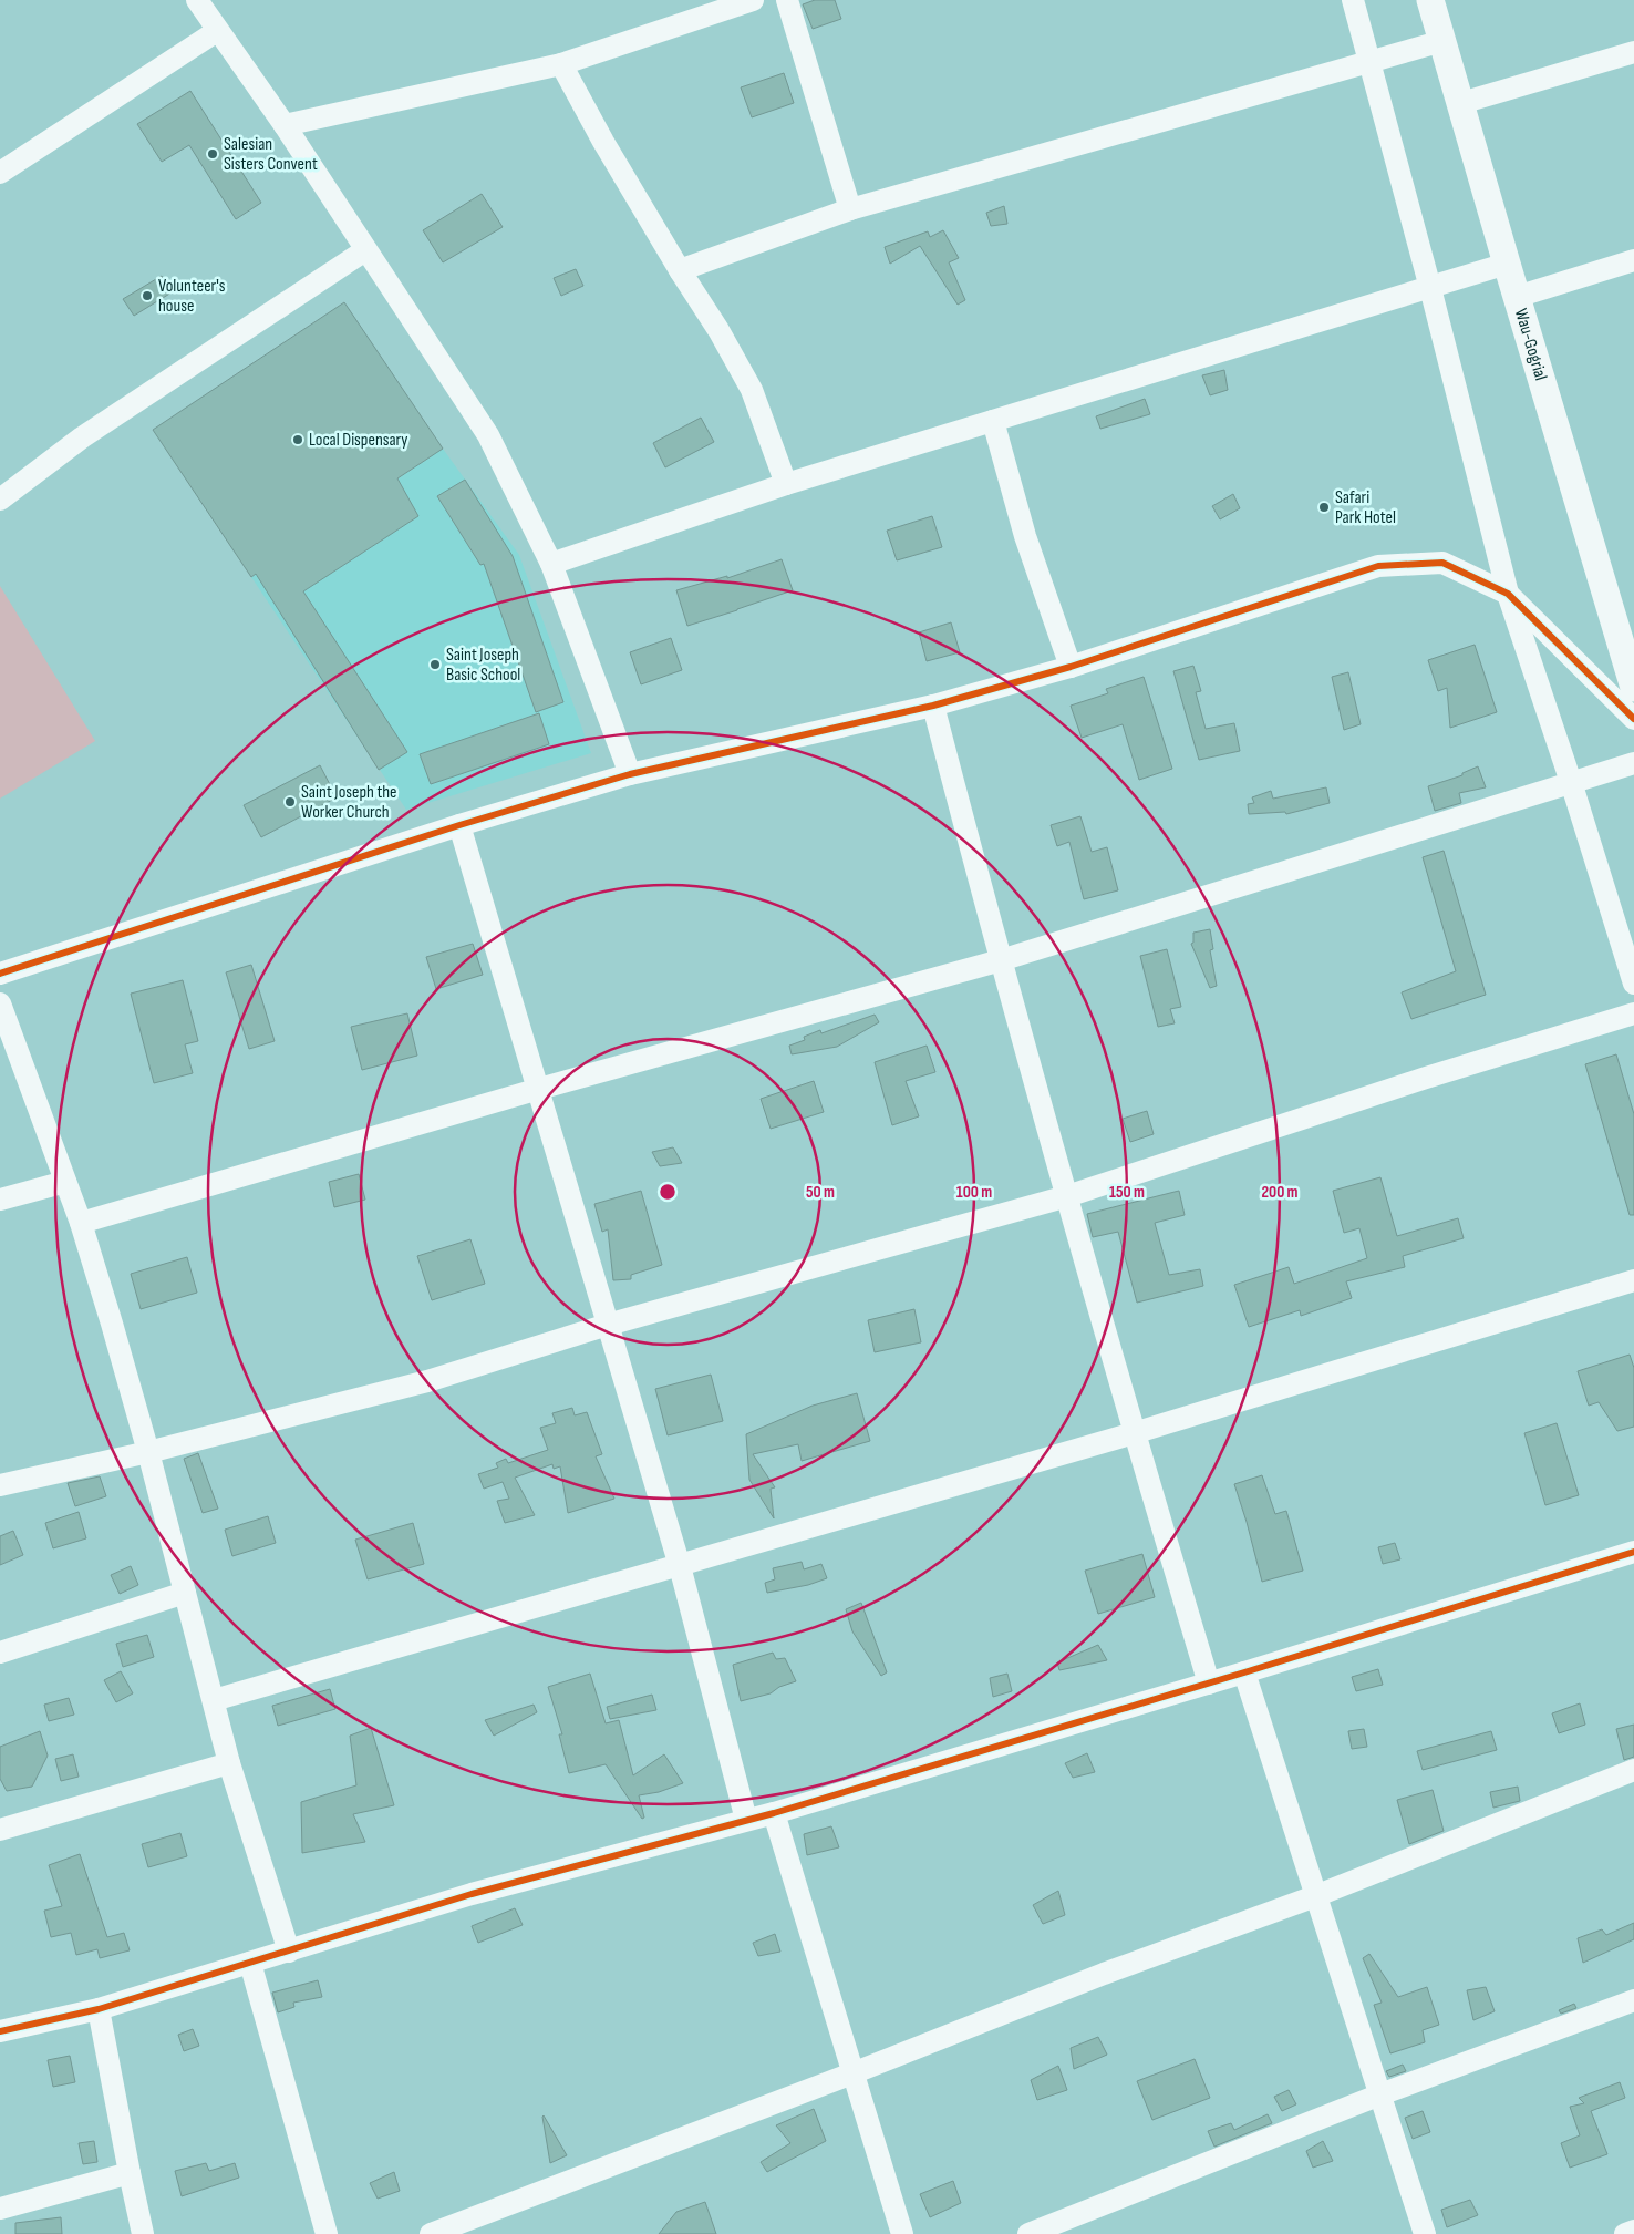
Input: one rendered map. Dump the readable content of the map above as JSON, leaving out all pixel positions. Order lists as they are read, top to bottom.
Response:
{
  "streets": {
    "main road": ["Wau-Gogrial"]
  },
  "places": [
    "Salesian Sisters Convent",
    "Volunteer's house",
    "Local Dispensary",
    "Safari Park Hotel",
    "Saint Joseph Basic School",
    "Saint Joseph the Worker Church"
  ],
  "rings": [
    "50 m",
    "100 m",
    "150 m",
    "200 m"
  ]
}
